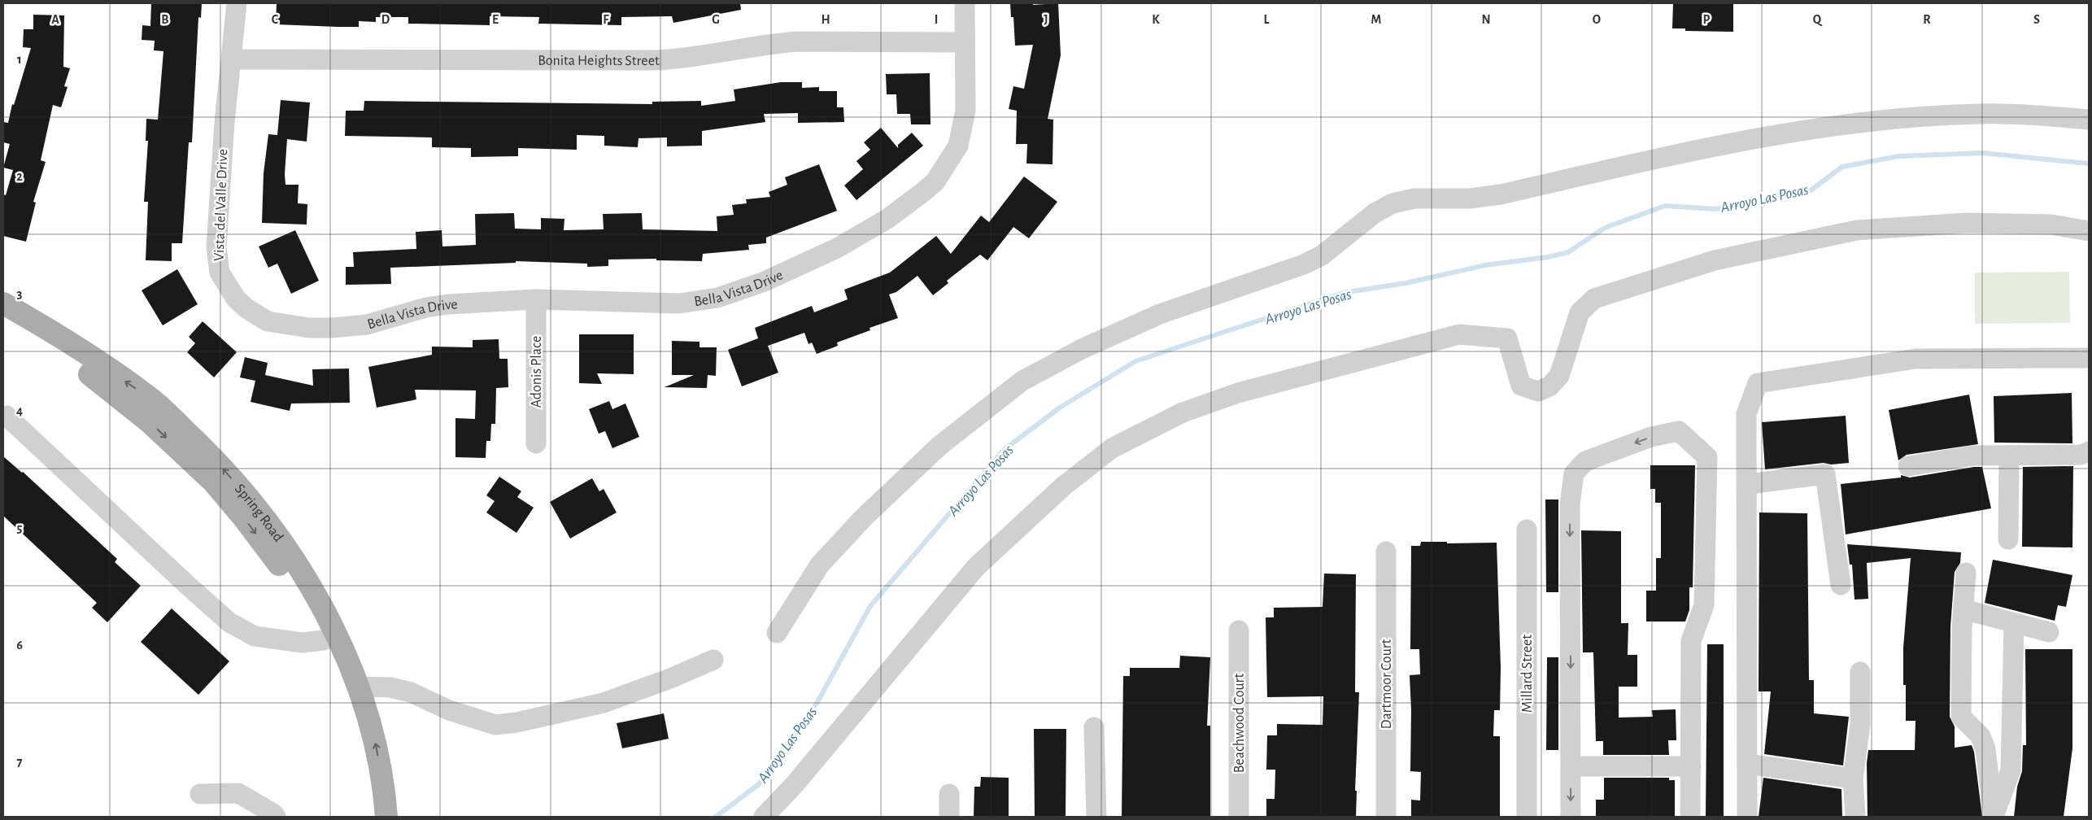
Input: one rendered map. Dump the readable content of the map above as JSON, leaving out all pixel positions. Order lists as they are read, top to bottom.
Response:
{
  "streets": {
    "main road": ["Spring Road"],
    "street": [
      "Bonita Heights Street",
      "Vista del Valle Drive",
      "Bella Vista Drive",
      "Adonis Place",
      "Millard Street",
      "Dartmoor Court",
      "Beachwood Court"
    ]
  },
  "crossings": [
    ["Bonita Heights Street", "Vista del Valle Drive"],
    ["Bonita Heights Street", "Bella Vista Drive"],
    ["Vista del Valle Drive", "Bella Vista Drive"],
    ["Bella Vista Drive", "Adonis Place"]
  ],
  "water": ["Arroyo Las Posas"],
  "grid": {
    "columns": [
      "A",
      "B",
      "C",
      "D",
      "E",
      "F",
      "G",
      "H",
      "I",
      "J",
      "K",
      "L",
      "M",
      "N",
      "O",
      "P",
      "Q",
      "R",
      "S"
    ],
    "rows": [
      "1",
      "2",
      "3",
      "4",
      "5",
      "6",
      "7"
    ]
  }
}
